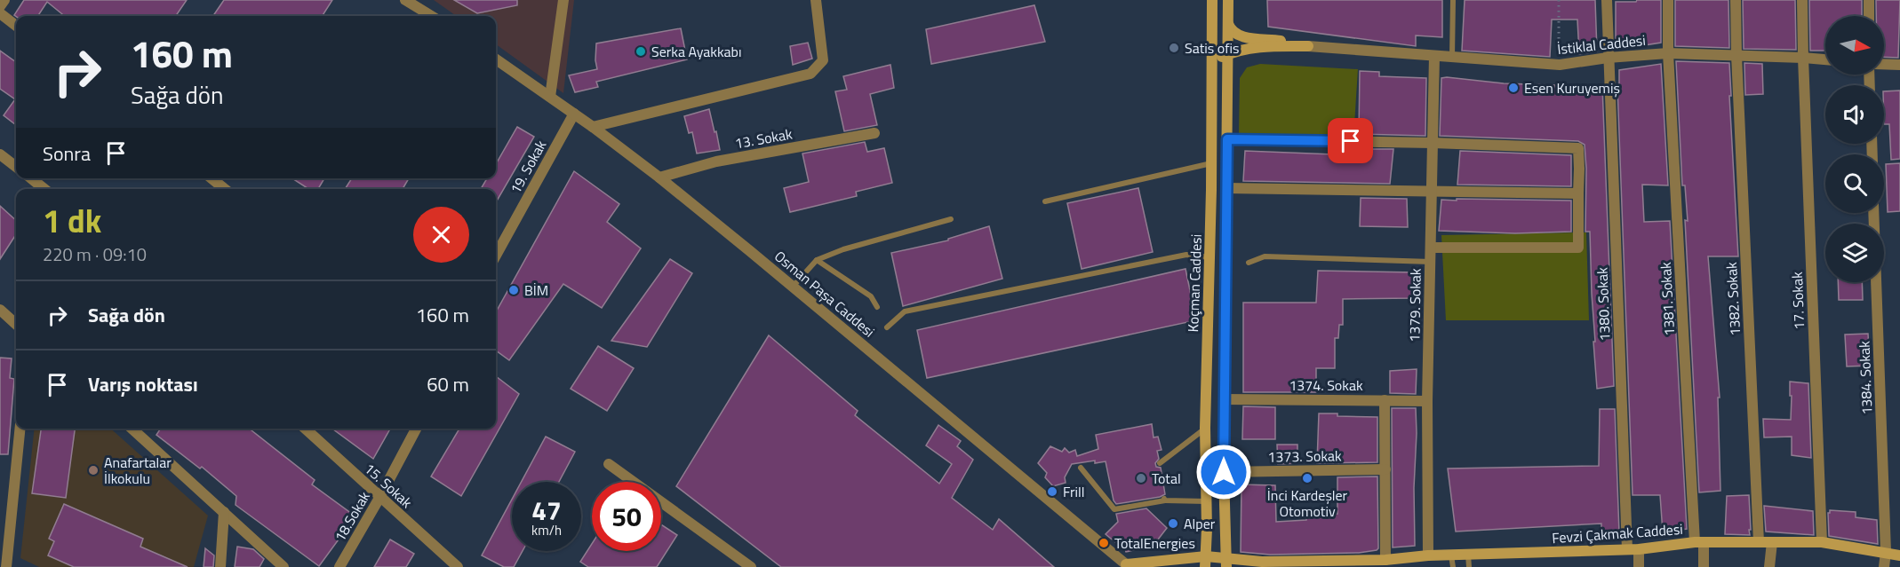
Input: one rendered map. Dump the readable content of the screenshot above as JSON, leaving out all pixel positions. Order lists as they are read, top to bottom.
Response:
{
  "streets": {
    "main road": ["Koçman Caddesi", "Fevzi Çakmak Caddesi"],
    "street": [
      "İstiklal Caddesi",
      "13. Sokak",
      "19. Sokak",
      "Osman Paşa Caddesi",
      "1381. Sokak",
      "1382. Sokak",
      "17. Sokak",
      "1380. Sokak",
      "1379. Sokak",
      "1384. Sokak",
      "1374. Sokak",
      "1373. Sokak",
      "15. Sokak",
      "18.Sokak"
    ]
  },
  "crossings": [
    ["İstiklal Caddesi", "1381. Sokak"],
    ["İstiklal Caddesi", "1382. Sokak"],
    ["İstiklal Caddesi", "17. Sokak"],
    ["İstiklal Caddesi", "1380. Sokak"],
    ["İstiklal Caddesi", "1379. Sokak"],
    ["13. Sokak", "Osman Paşa Caddesi"],
    ["19. Sokak", "Osman Paşa Caddesi"],
    ["Koçman Caddesi", "1374. Sokak"],
    ["Koçman Caddesi", "1373. Sokak"],
    ["Koçman Caddesi", "Fevzi Çakmak Caddesi"],
    ["Osman Paşa Caddesi", "Fevzi Çakmak Caddesi"],
    ["1381. Sokak", "Fevzi Çakmak Caddesi"],
    ["1382. Sokak", "Fevzi Çakmak Caddesi"],
    ["17. Sokak", "Fevzi Çakmak Caddesi"],
    ["1380. Sokak", "Fevzi Çakmak Caddesi"],
    ["1379. Sokak", "1374. Sokak"],
    ["1379. Sokak", "Fevzi Çakmak Caddesi"],
    ["1384. Sokak", "Fevzi Çakmak Caddesi"],
    ["15. Sokak", "18.Sokak"]
  ],
  "places": [
    "Satis ofis",
    "Serka Ayakkabı",
    "Esen Kuruyemiş",
    "BİM",
    "Anafartalar İlkokulu",
    "Total",
    "İnci Kardeşler Otomotiv",
    "Frill",
    "Alper",
    "TotalEnergies"
  ],
  "north": "right",
  "page": {
    "turn": ["160 m", "Sağa dön"],
    "then": "Sonra",
    "heading": ["1 dk", "220 m · 09:10"],
    "list": [
      {
        "name": "Sağa dön",
        "value": "160 m"
      },
      {
        "name": "Varış noktası",
        "value": "60 m"
      }
    ],
    "speed": "47 km/h",
    "limit": "50"
  }
}
